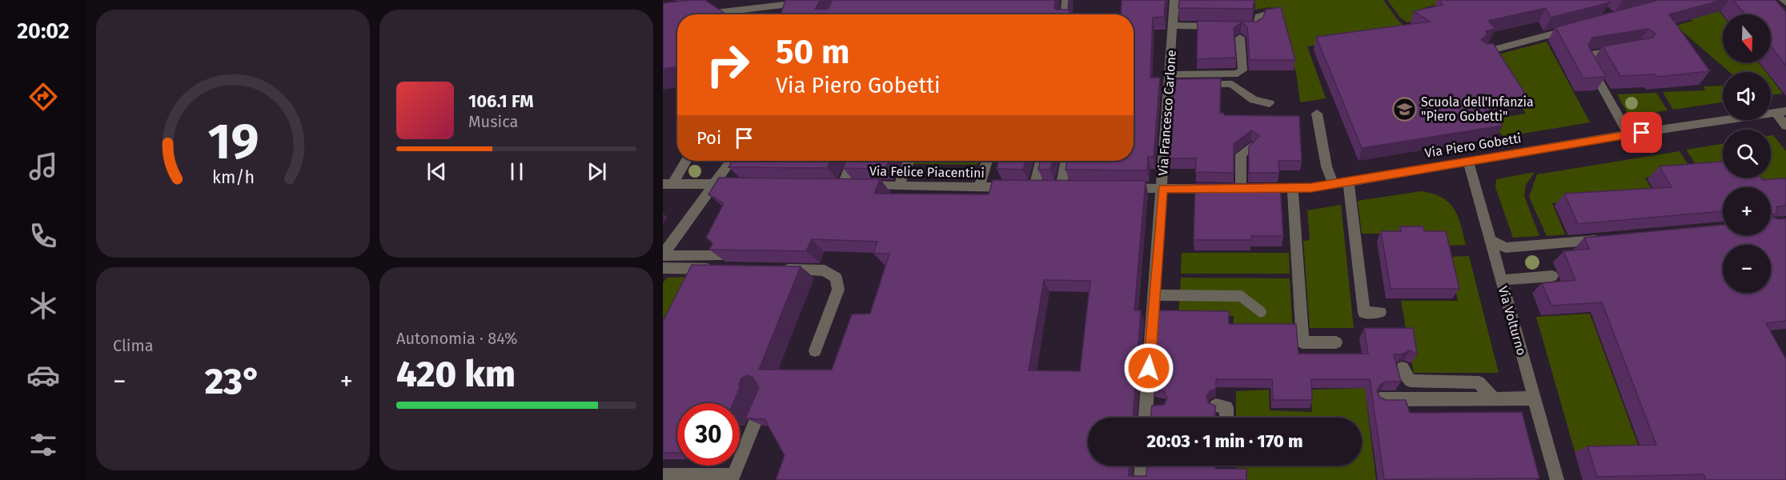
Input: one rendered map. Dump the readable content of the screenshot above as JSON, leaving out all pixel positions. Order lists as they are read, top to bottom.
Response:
{
  "streets": {
    "street": [
      "Via Francesco Carlone",
      "Via Piero Gobetti",
      "Via Felice Piacentini",
      "Via Volturno"
    ]
  },
  "crossings": [
    ["Via Francesco Carlone", "Via Piero Gobetti"],
    ["Via Piero Gobetti", "Via Volturno"]
  ],
  "places": {
    "school or university": ["Scuola dell'Infanzia \"Piero Gobetti\""]
  },
  "north": "bottom",
  "page": {
    "tabs": "20:02",
    "map_buttons": ["+", "−"],
    "turn": ["50 m", "Via Piero Gobetti"],
    "song": ["106.1 FM", "Musica"],
    "then": "Poi",
    "tile": [
      "Clima",
      ["Autonomia · 84%", "420 km"]
    ],
    "heat": ["−", "23°", "+"],
    "limit": "30",
    "trip": "20:03 · 1 min · 170 m",
    "gauge": ["19", "km/h"]
  }
}
